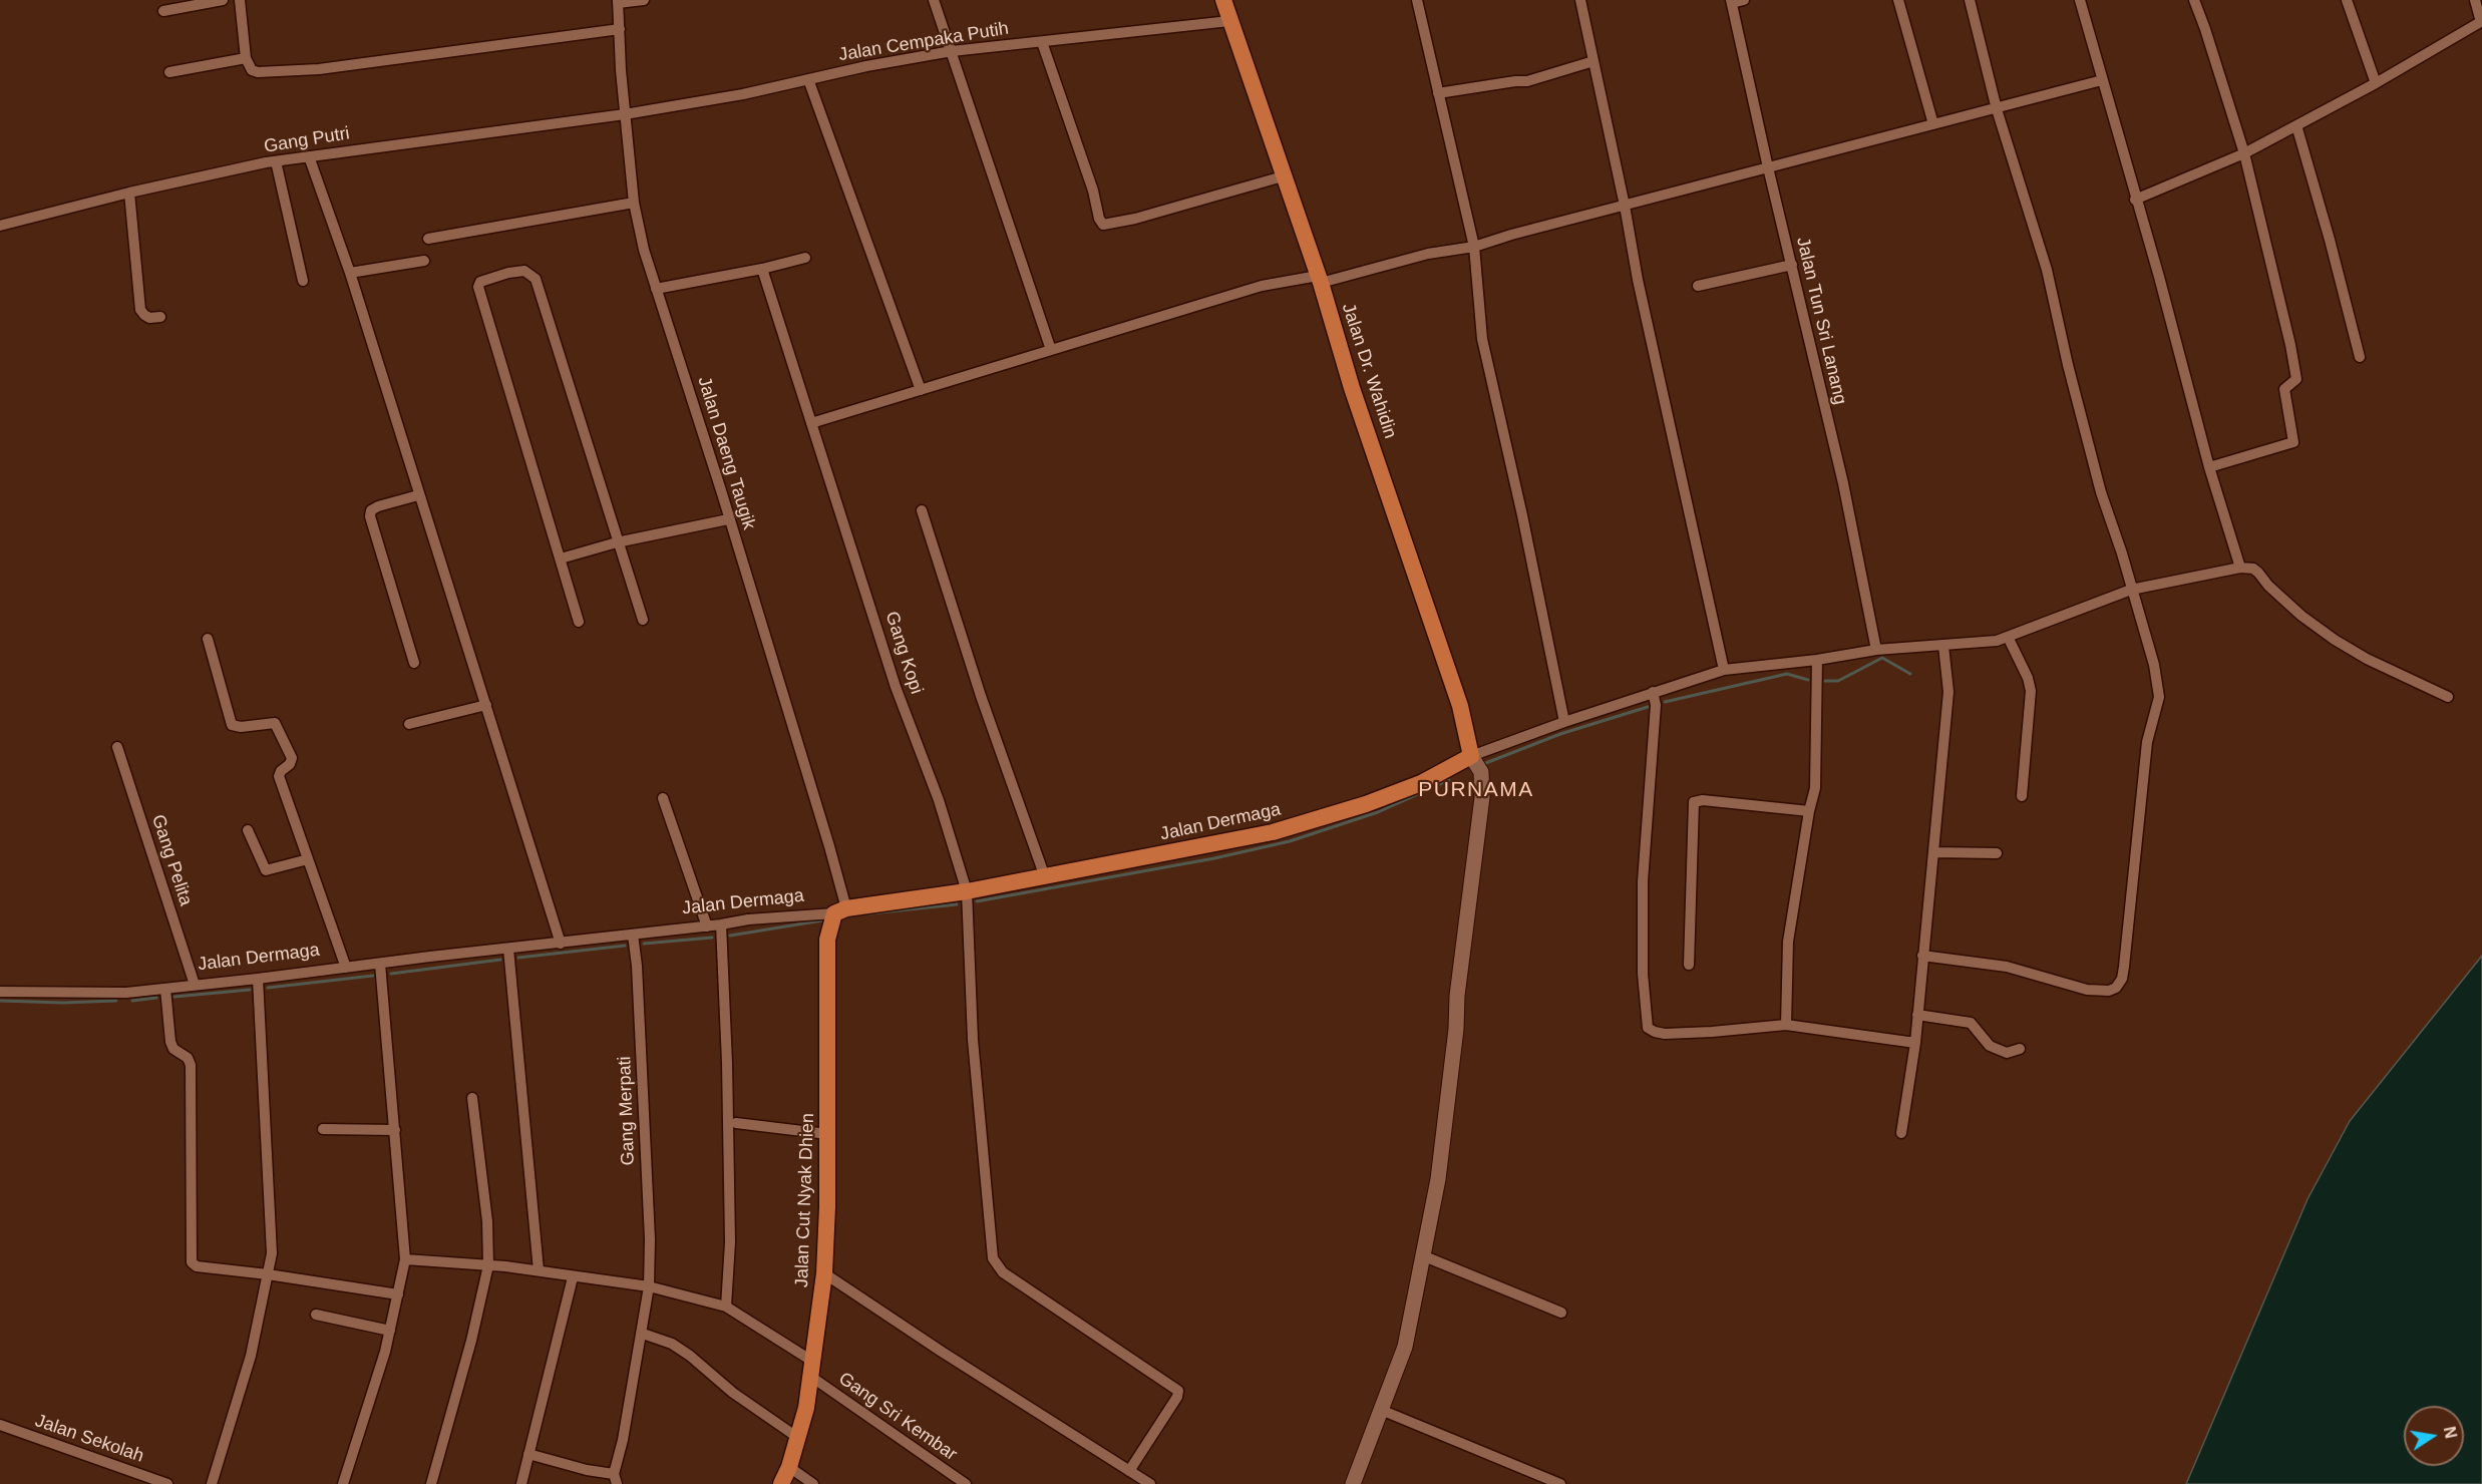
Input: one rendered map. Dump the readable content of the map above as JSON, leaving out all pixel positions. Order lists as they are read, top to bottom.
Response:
{
  "streets": {
    "main road": ["Jalan Dr. Wahidin", "Jalan Dermaga", "Jalan Cut Nyak Dhien"],
    "street": [
      "Jalan Cempaka Putih",
      "Gang Putri",
      "Jalan Tun Sri Lanang",
      "Jalan Daeng Taugik",
      "Gang Kopi",
      "Gang Pelita",
      "Gang Merpati",
      "Gang Sri Kembar",
      "Jalan Sekolah"
    ]
  },
  "crossings": [
    ["Jalan Cempaka Putih", "Gang Putri"],
    ["Jalan Cempaka Putih", "Jalan Dr. Wahidin"],
    ["Jalan Cempaka Putih", "Jalan Daeng Taugik"],
    ["Gang Putri", "Jalan Daeng Taugik"],
    ["Jalan Dr. Wahidin", "Jalan Dermaga"],
    ["Jalan Daeng Taugik", "Jalan Dermaga"],
    ["Jalan Daeng Taugik", "Jalan Cut Nyak Dhien"],
    ["Gang Kopi", "Jalan Dermaga"],
    ["Jalan Dermaga", "Gang Pelita"],
    ["Jalan Dermaga", "Gang Merpati"],
    ["Jalan Dermaga", "Jalan Cut Nyak Dhien"],
    ["Gang Merpati", "Gang Sri Kembar"],
    ["Jalan Cut Nyak Dhien", "Gang Sri Kembar"]
  ],
  "districts": ["PURNAMA"],
  "north": "right"
}
